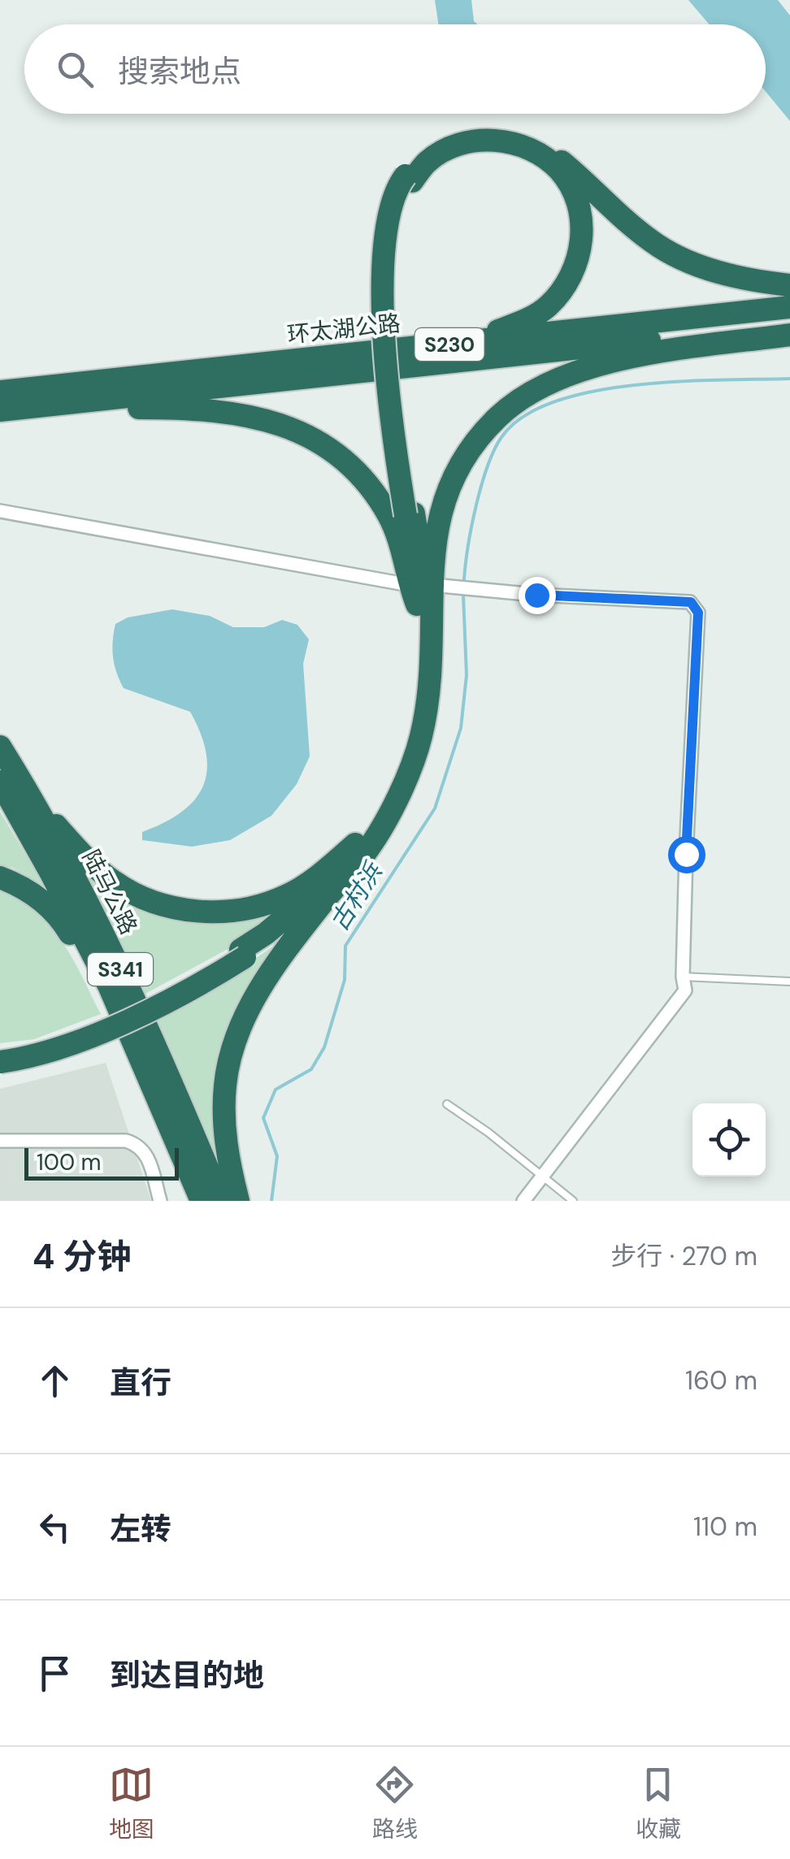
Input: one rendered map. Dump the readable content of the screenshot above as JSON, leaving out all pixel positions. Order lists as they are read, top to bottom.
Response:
{
  "streets": {
    "highway": [
      "环太湖公路",
      "S230",
      "陆马公路",
      "S341"
    ]
  },
  "water": ["古村浜"],
  "scale_bar": "100 m",
  "page": {
    "search": "搜索地点",
    "scale": "100 m",
    "heading": ["4 分钟", "步行 · 270 m"],
    "list": [
      ["直行", "160 m"],
      ["左转", "110 m"],
      "到达目的地"
    ],
    "nav": ["地图", "路线", "收藏"]
  }
}
